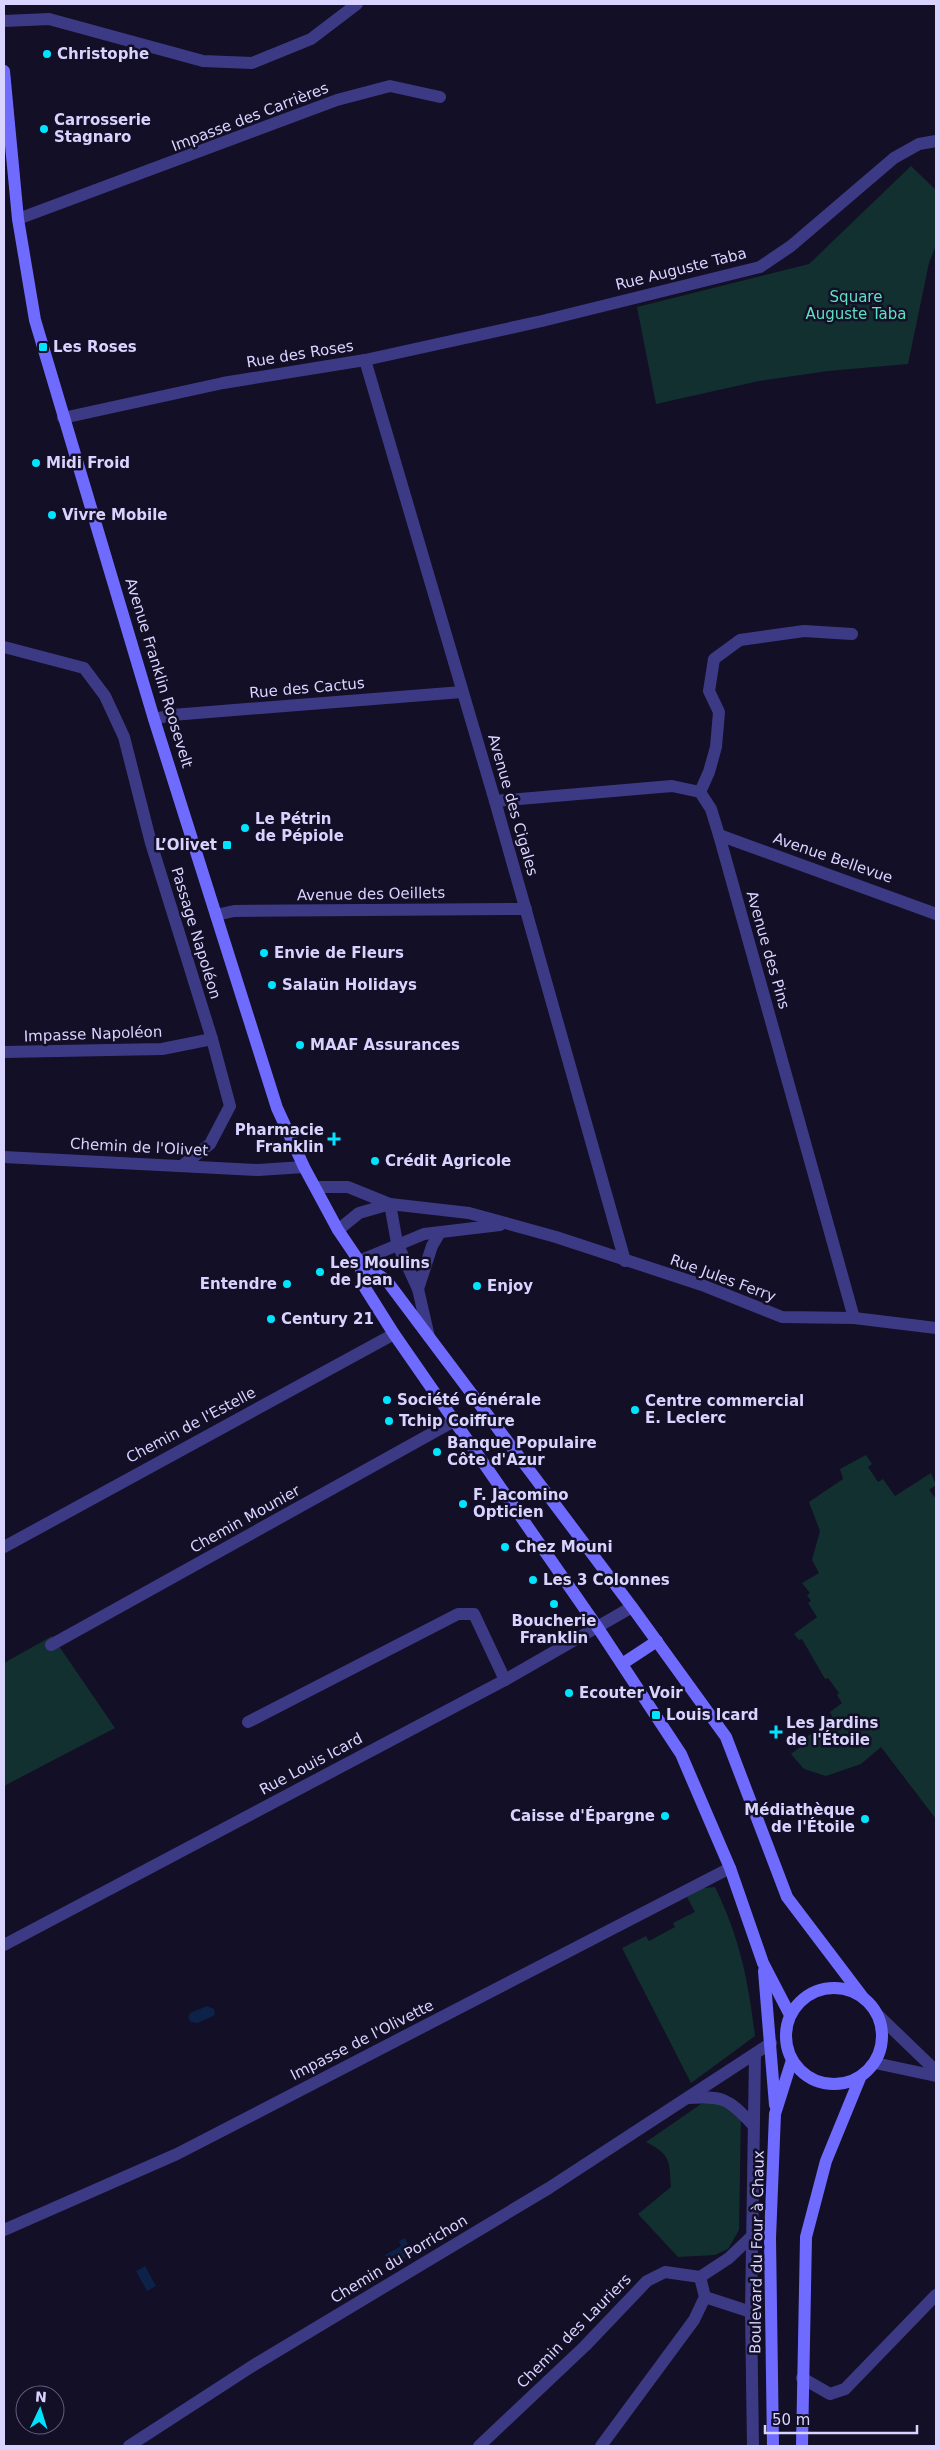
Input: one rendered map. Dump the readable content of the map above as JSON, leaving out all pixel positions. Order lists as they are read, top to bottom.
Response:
{
  "streets": {
    "main road": ["Avenue Franklin Roosevelt", "Boulevard du Four à Chaux"],
    "street": [
      "Impasse des Carrières",
      "Rue Auguste Taba",
      "Rue des Roses",
      "Rue des Cactus",
      "Avenue des Cigales",
      "Avenue Bellevue",
      "Avenue des Oeillets",
      "Passage Napoléon",
      "Avenue des Pins",
      "Impasse Napoléon",
      "Chemin de l'Olivet",
      "Rue Jules Ferry",
      "Chemin de l'Estelle",
      "Chemin Mounier",
      "Rue Louis Icard",
      "Impasse de l'Olivette",
      "Chemin du Porrichon",
      "Chemin des Lauriers"
    ]
  },
  "crossings": [
    ["Impasse des Carrières", "Avenue Franklin Roosevelt"],
    ["Rue Auguste Taba", "Rue des Roses"],
    ["Rue des Roses", "Avenue Franklin Roosevelt"],
    ["Rue des Roses", "Avenue des Cigales"],
    ["Avenue Franklin Roosevelt", "Rue des Cactus"],
    ["Avenue Franklin Roosevelt", "Avenue des Oeillets"],
    ["Avenue Franklin Roosevelt", "Chemin de l'Olivet"],
    ["Avenue Franklin Roosevelt", "Rue Jules Ferry"],
    ["Avenue Franklin Roosevelt", "Chemin de l'Estelle"],
    ["Avenue Franklin Roosevelt", "Chemin Mounier"],
    ["Avenue Franklin Roosevelt", "Rue Louis Icard"],
    ["Avenue Franklin Roosevelt", "Impasse de l'Olivette"],
    ["Avenue Franklin Roosevelt", "Boulevard du Four à Chaux"],
    ["Rue des Cactus", "Avenue des Cigales"],
    ["Avenue des Cigales", "Avenue des Oeillets"],
    ["Avenue des Cigales", "Rue Jules Ferry"],
    ["Avenue Bellevue", "Avenue des Pins"],
    ["Passage Napoléon", "Impasse Napoléon"],
    ["Passage Napoléon", "Chemin de l'Olivet"],
    ["Avenue des Pins", "Rue Jules Ferry"]
  ],
  "parks": ["Square Auguste Taba"],
  "places": {
    "other": [
      "Christophe",
      "Carrosserie Stagnaro",
      "Midi Froid",
      "Vivre Mobile",
      "Le Pétrin de Pépiole",
      "Envie de Fleurs",
      "Salaün Holidays",
      "MAAF Assurances",
      "Crédit Agricole",
      "Les Moulins de Jean",
      "Entendre",
      "Enjoy",
      "Century 21",
      "Société Générale",
      "Centre commercial E. Leclerc",
      "Tchip Coiffure",
      "Banque Populaire Côte d'Azur",
      "F. Jacomino Opticien",
      "Chez Mouni",
      "Les 3 Colonnes",
      "Boucherie Franklin",
      "Ecouter Voir",
      "Caisse d'Épargne",
      "Médiathèque de l'Étoile"
    ],
    "transit": ["Les Roses", "L’Olivet", "Louis Icard"],
    "health": ["Pharmacie Franklin", "Les Jardins de l'Étoile"]
  },
  "scale_bar": "50 m",
  "north": "top"
}
